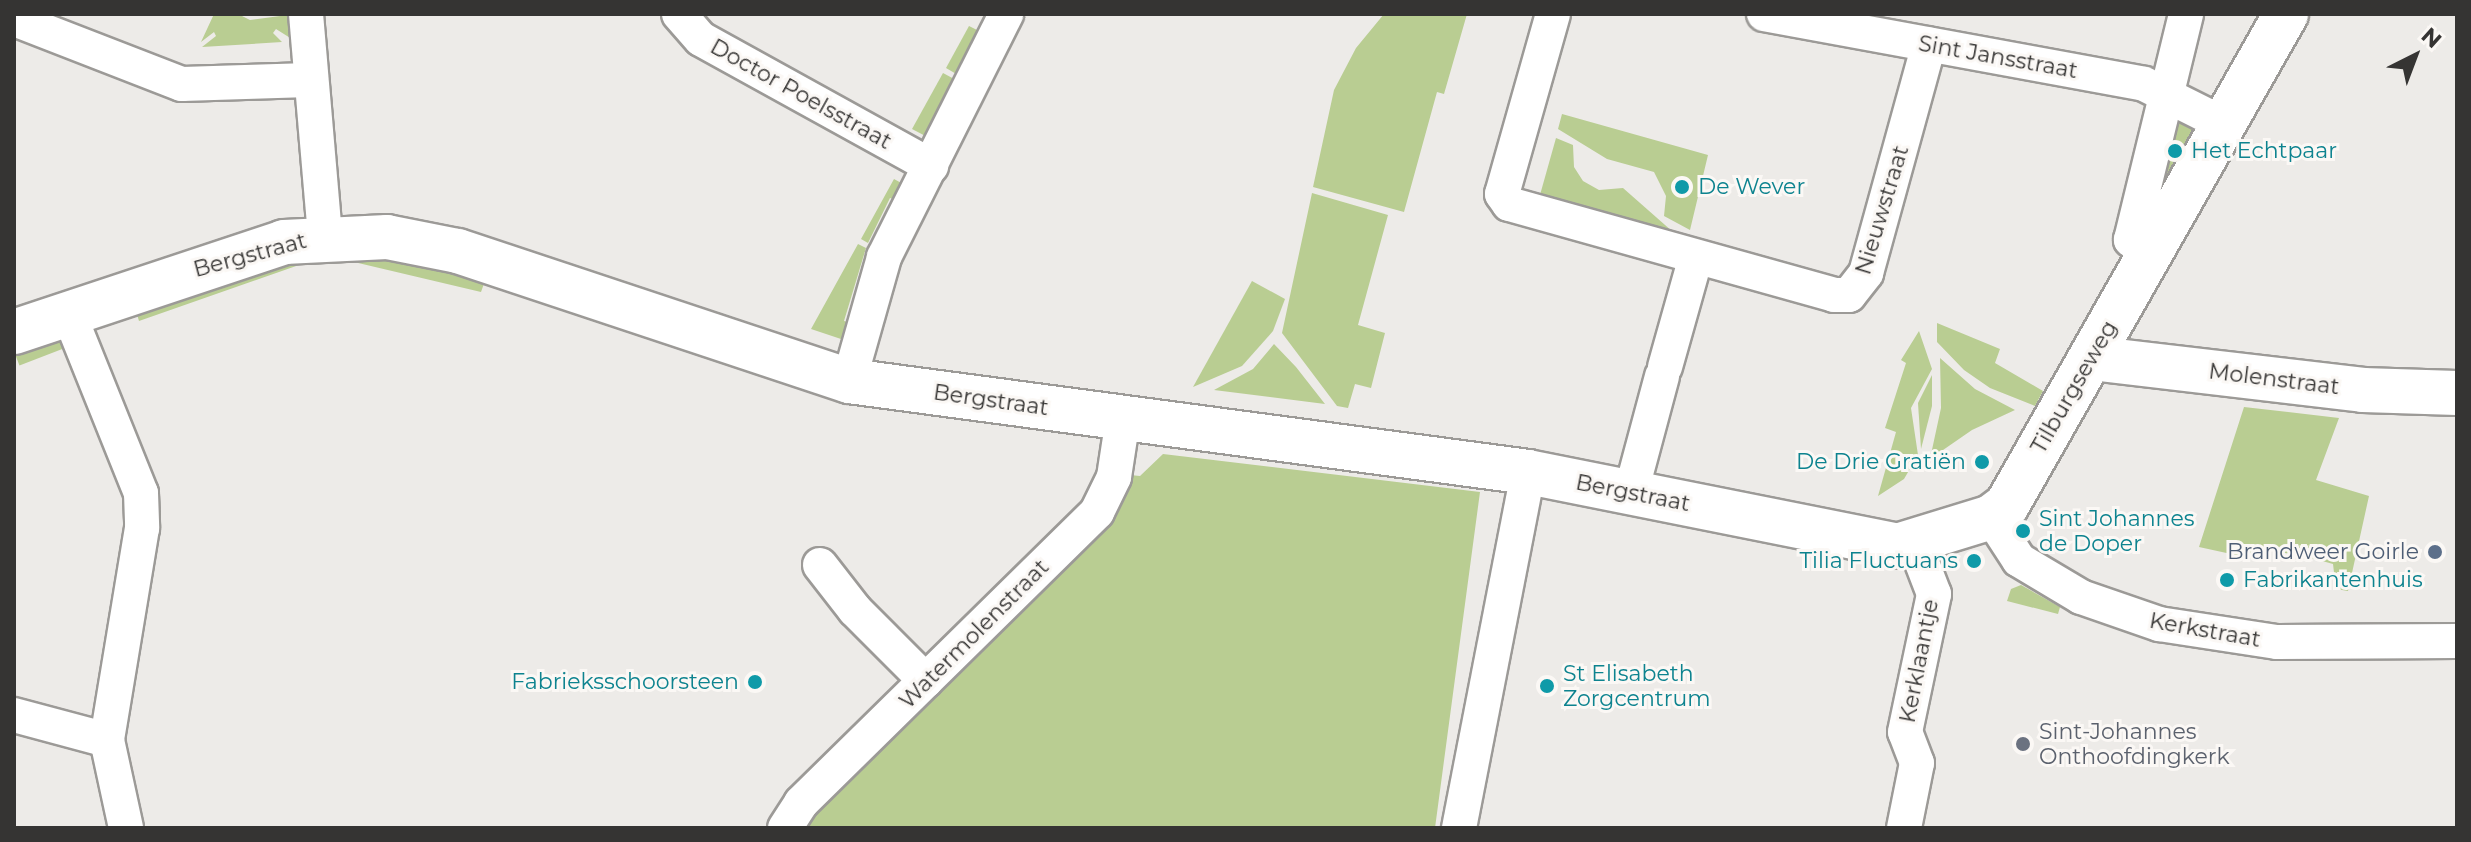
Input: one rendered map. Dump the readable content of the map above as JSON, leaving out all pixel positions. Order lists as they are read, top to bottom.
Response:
{
  "streets": {
    "street": [
      "Sint Jansstraat",
      "Doctor Poelsstraat",
      "Nieuwstraat",
      "Bergstraat",
      "Molenstraat",
      "Tilburgseweg",
      "Kerkstraat",
      "Watermolenstraat",
      "Kerklaantje"
    ]
  },
  "crossings": [
    ["Sint Jansstraat", "Nieuwstraat"],
    ["Sint Jansstraat", "Tilburgseweg"],
    ["Bergstraat", "Tilburgseweg"],
    ["Bergstraat", "Kerkstraat"],
    ["Bergstraat", "Watermolenstraat"],
    ["Bergstraat", "Kerklaantje"],
    ["Molenstraat", "Tilburgseweg"],
    ["Tilburgseweg", "Kerkstraat"]
  ],
  "places": [
    "Het Echtpaar",
    "De Wever",
    "De Drie Gratiën",
    "Sint Johannes de Doper",
    "Brandweer Goirle",
    "Tilia Fluctuans",
    "Fabrikantenhuis",
    "Fabrieksschoorsteen",
    "St Elisabeth Zorgcentrum",
    "Sint-Johannes Onthoofdingkerk"
  ],
  "north": "top right"
}
